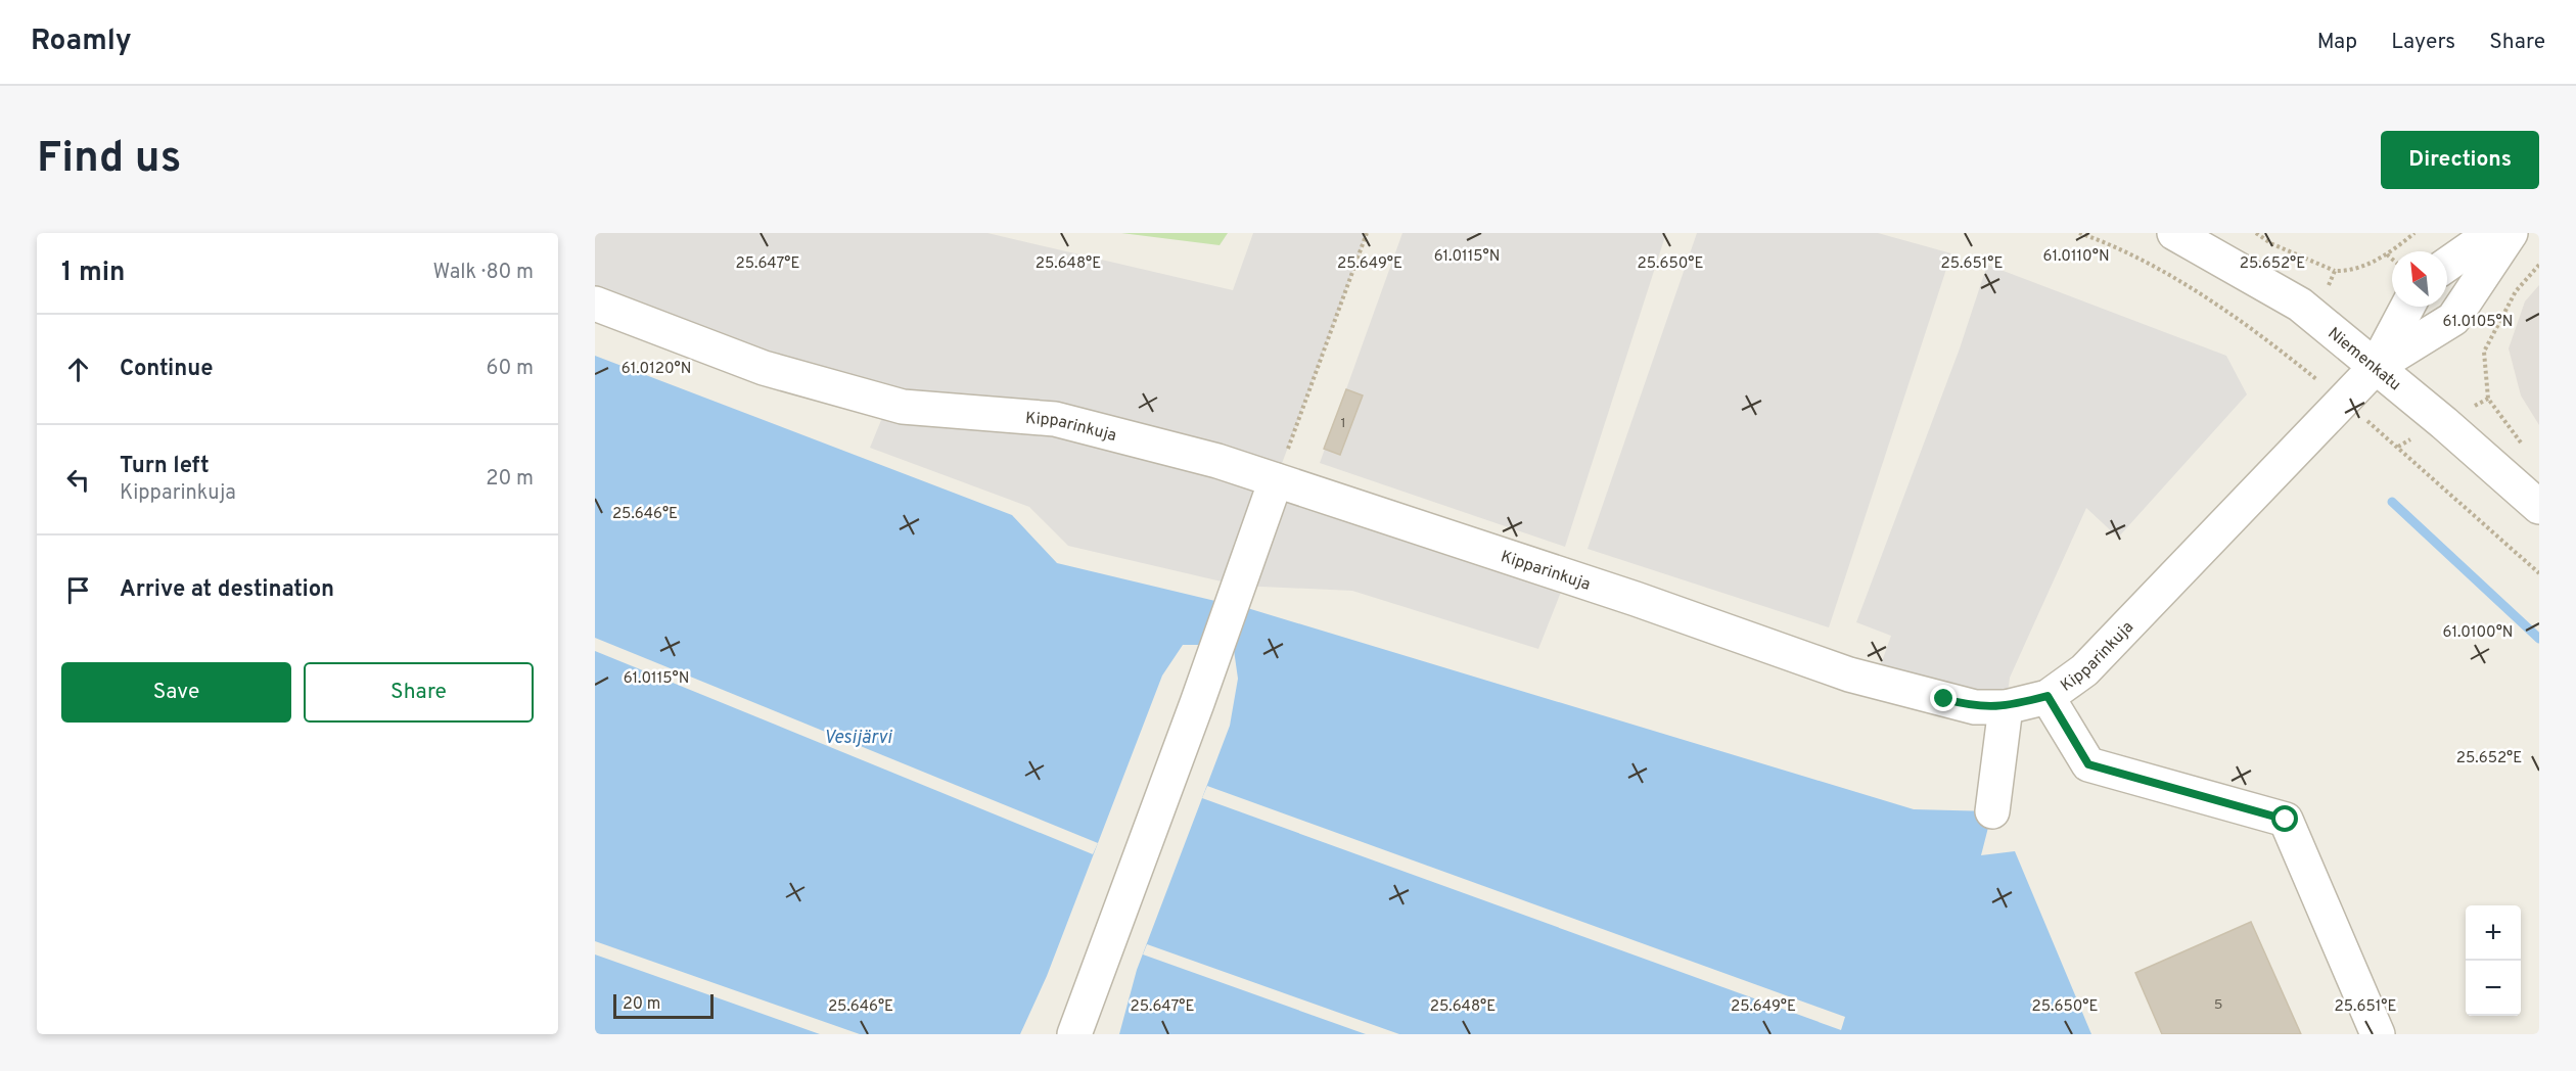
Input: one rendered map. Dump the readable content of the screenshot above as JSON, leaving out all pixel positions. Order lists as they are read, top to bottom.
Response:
{
  "streets": {
    "street": ["Niemenkatu", "Kipparinkuja"]
  },
  "crossings": [
    ["Niemenkatu", "Kipparinkuja"]
  ],
  "water": ["Vesijärvi"],
  "house_numbers": ["1", "5"],
  "scale_bar": "20 m",
  "north": "top left",
  "page": {
    "header": "Roamly",
    "nav": ["Map", "Layers", "Share"],
    "buttons": [
      "Directions",
      ["Save", "Share"]
    ],
    "title": "Find us",
    "heading": ["1 min", "Walk · 80 m"],
    "list": [
      ["Continue", "60 m"],
      ["Turn left", "Kipparinkuja", "20 m"],
      "Arrive at destination"
    ],
    "map_buttons": ["+", "−"],
    "scale": "20 m"
  },
  "coordinates": [
    "61.0115°N",
    "61.0110°N",
    "25.647°E",
    "25.648°E",
    "25.649°E",
    "25.650°E",
    "25.651°E",
    "25.652°E",
    "61.0105°N",
    "61.0120°N",
    "25.646°E",
    "61.0100°N"
  ]
}
